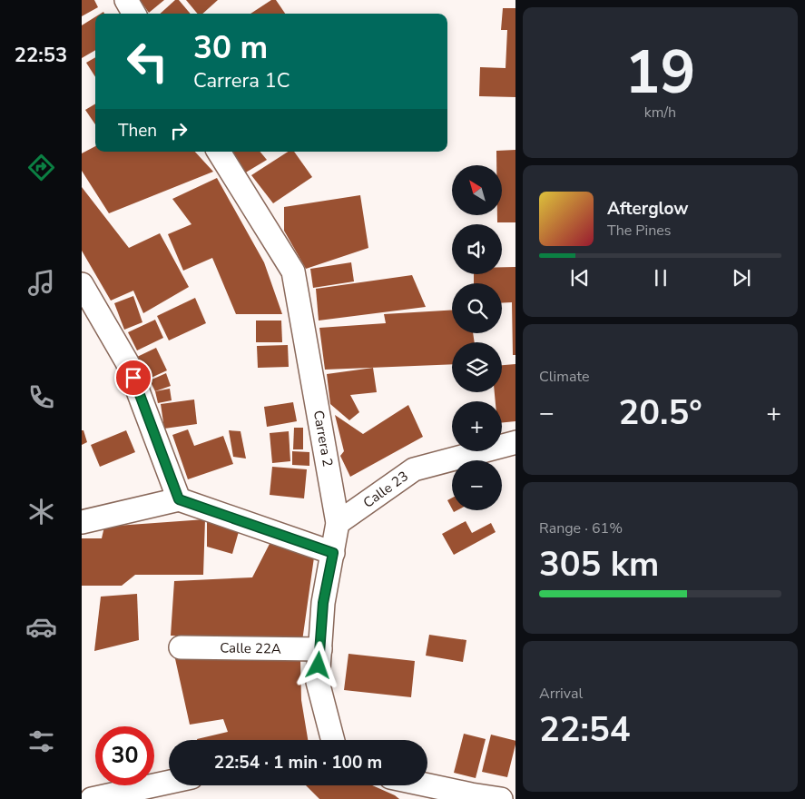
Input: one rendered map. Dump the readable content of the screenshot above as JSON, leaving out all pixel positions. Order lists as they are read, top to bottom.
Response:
{
  "streets": {
    "street": ["Carrera 2", "Calle 23", "Calle 22A"]
  },
  "crossings": [
    ["Carrera 2", "Calle 23"],
    ["Carrera 2", "Calle 22A"]
  ],
  "north": "top left",
  "page": {
    "tabs": "22:53",
    "tile": [
      ["19", "km/h"],
      "Climate",
      ["Range · 61%", "305 km"],
      ["Arrival", "22:54"]
    ],
    "turn": ["30 m", "Carrera 1C"],
    "then": "Then",
    "map_buttons": ["+", "−"],
    "song": ["Afterglow", "The Pines"],
    "heat": ["−", "20.5°", "+"],
    "limit": "30",
    "trip": "22:54 · 1 min · 100 m"
  }
}
